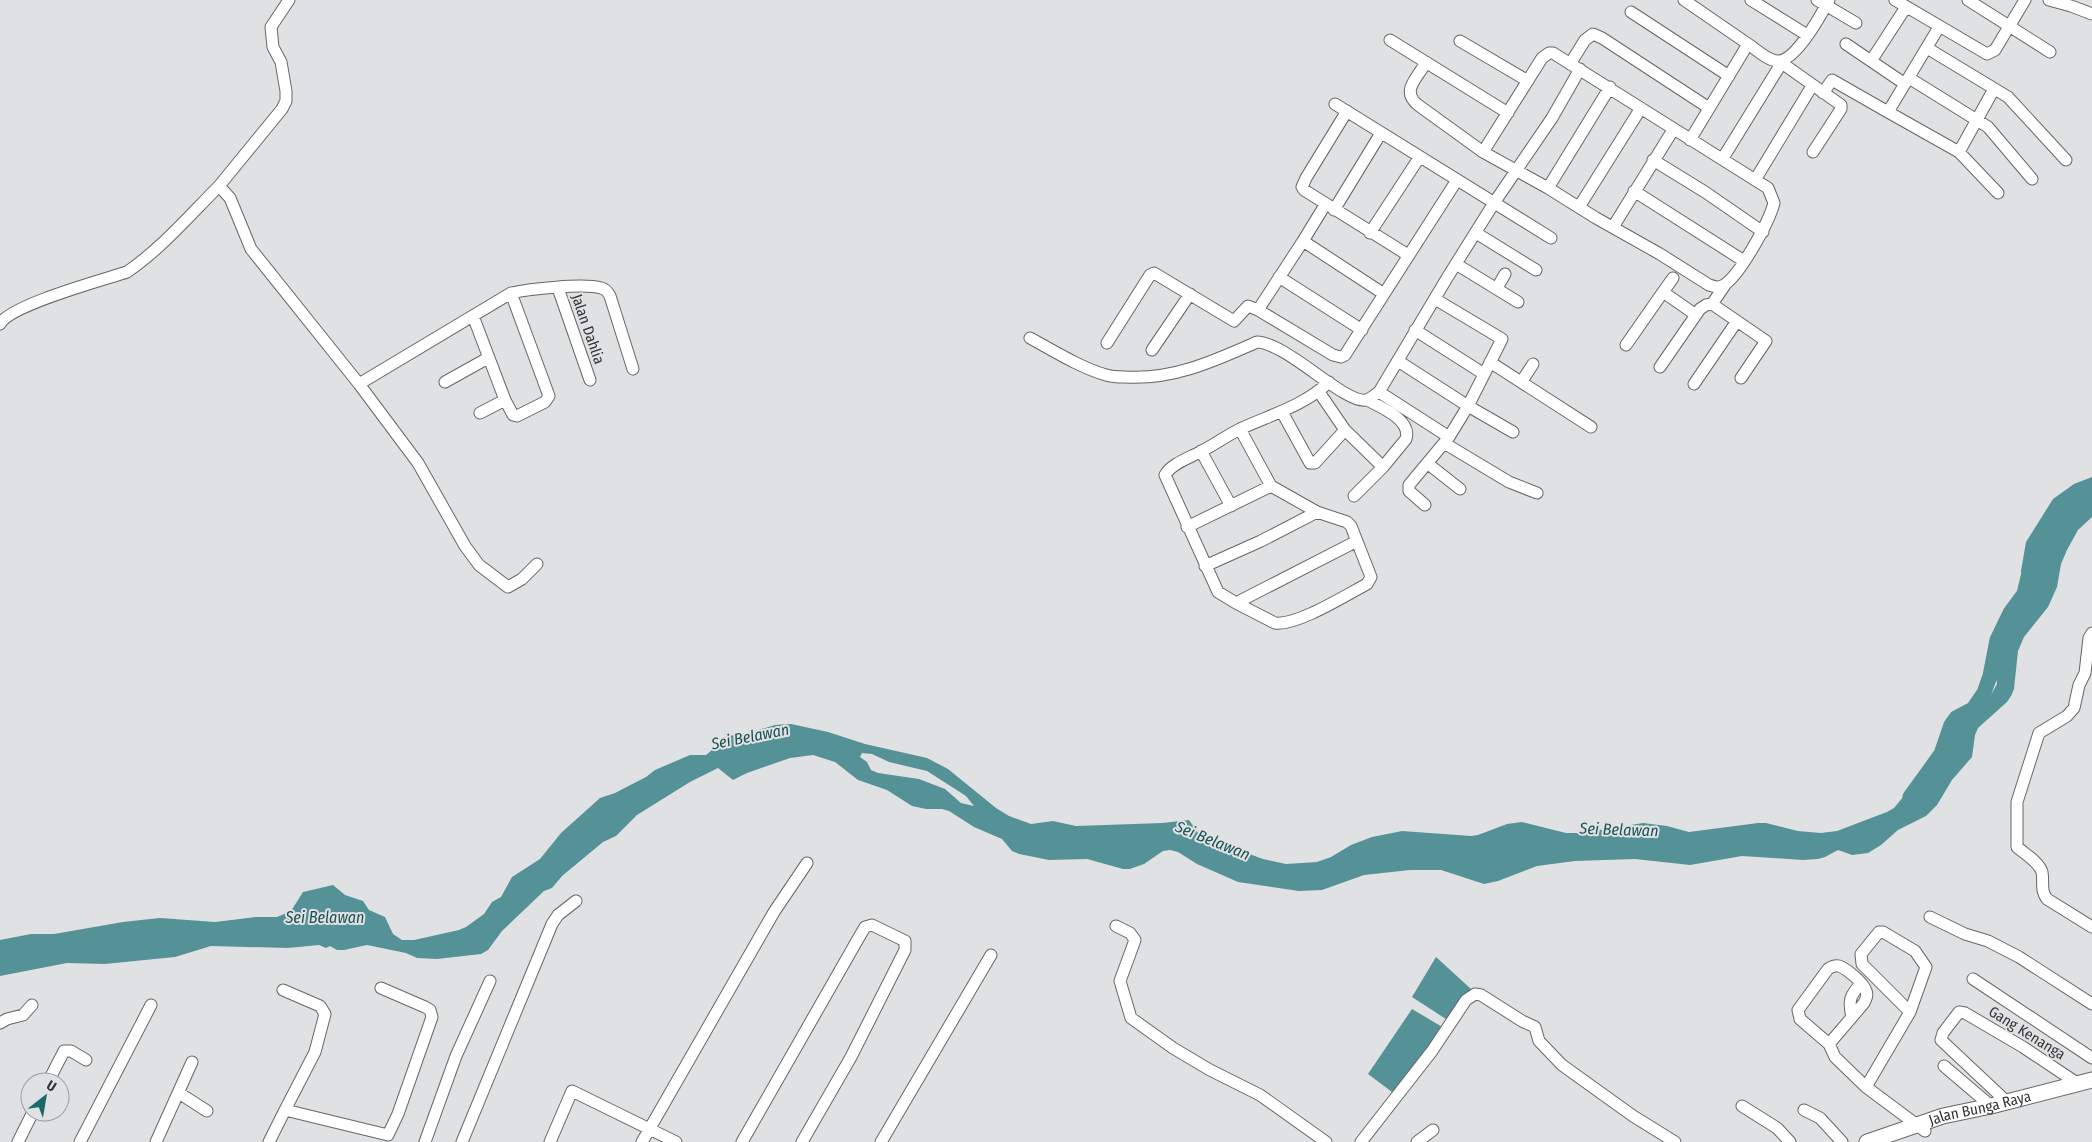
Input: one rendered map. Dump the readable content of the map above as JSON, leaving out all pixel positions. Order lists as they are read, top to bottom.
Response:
{
  "streets": {
    "main road": ["Jalan Bunga Raya"],
    "street": ["Jalan Dahlia", "Gang Kenanga"]
  },
  "crossings": [
    ["Gang Kenanga", "Jalan Bunga Raya"]
  ],
  "water": ["Sei Belawan"],
  "north": "top right"
}
